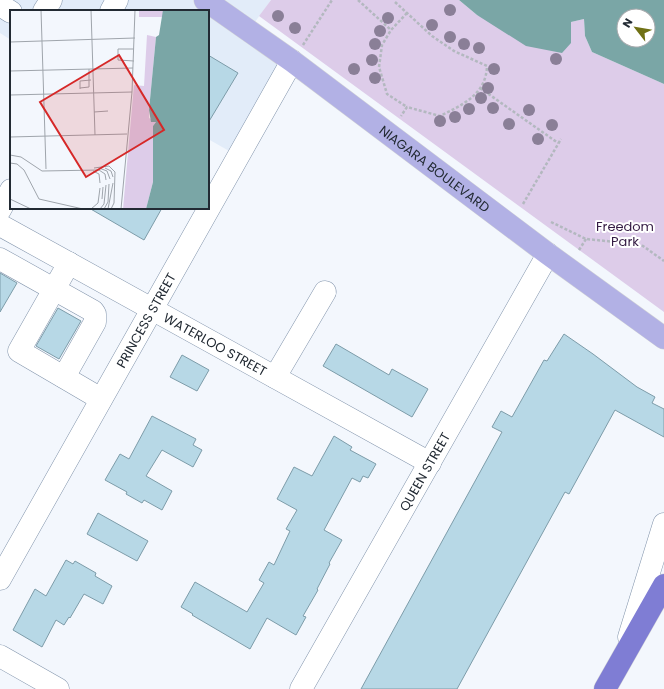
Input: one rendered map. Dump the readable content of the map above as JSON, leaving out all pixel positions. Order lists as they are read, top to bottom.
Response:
{
  "streets": {
    "main road": ["NIAGARA BOULEVARD"],
    "street": ["PRINCESS STREET", "WATERLOO STREET", "QUEEN STREET"]
  },
  "crossings": [
    ["NIAGARA BOULEVARD", "PRINCESS STREET"],
    ["NIAGARA BOULEVARD", "QUEEN STREET"],
    ["PRINCESS STREET", "WATERLOO STREET"],
    ["WATERLOO STREET", "QUEEN STREET"]
  ],
  "parks": ["Freedom Park"],
  "north": "top left"
}
